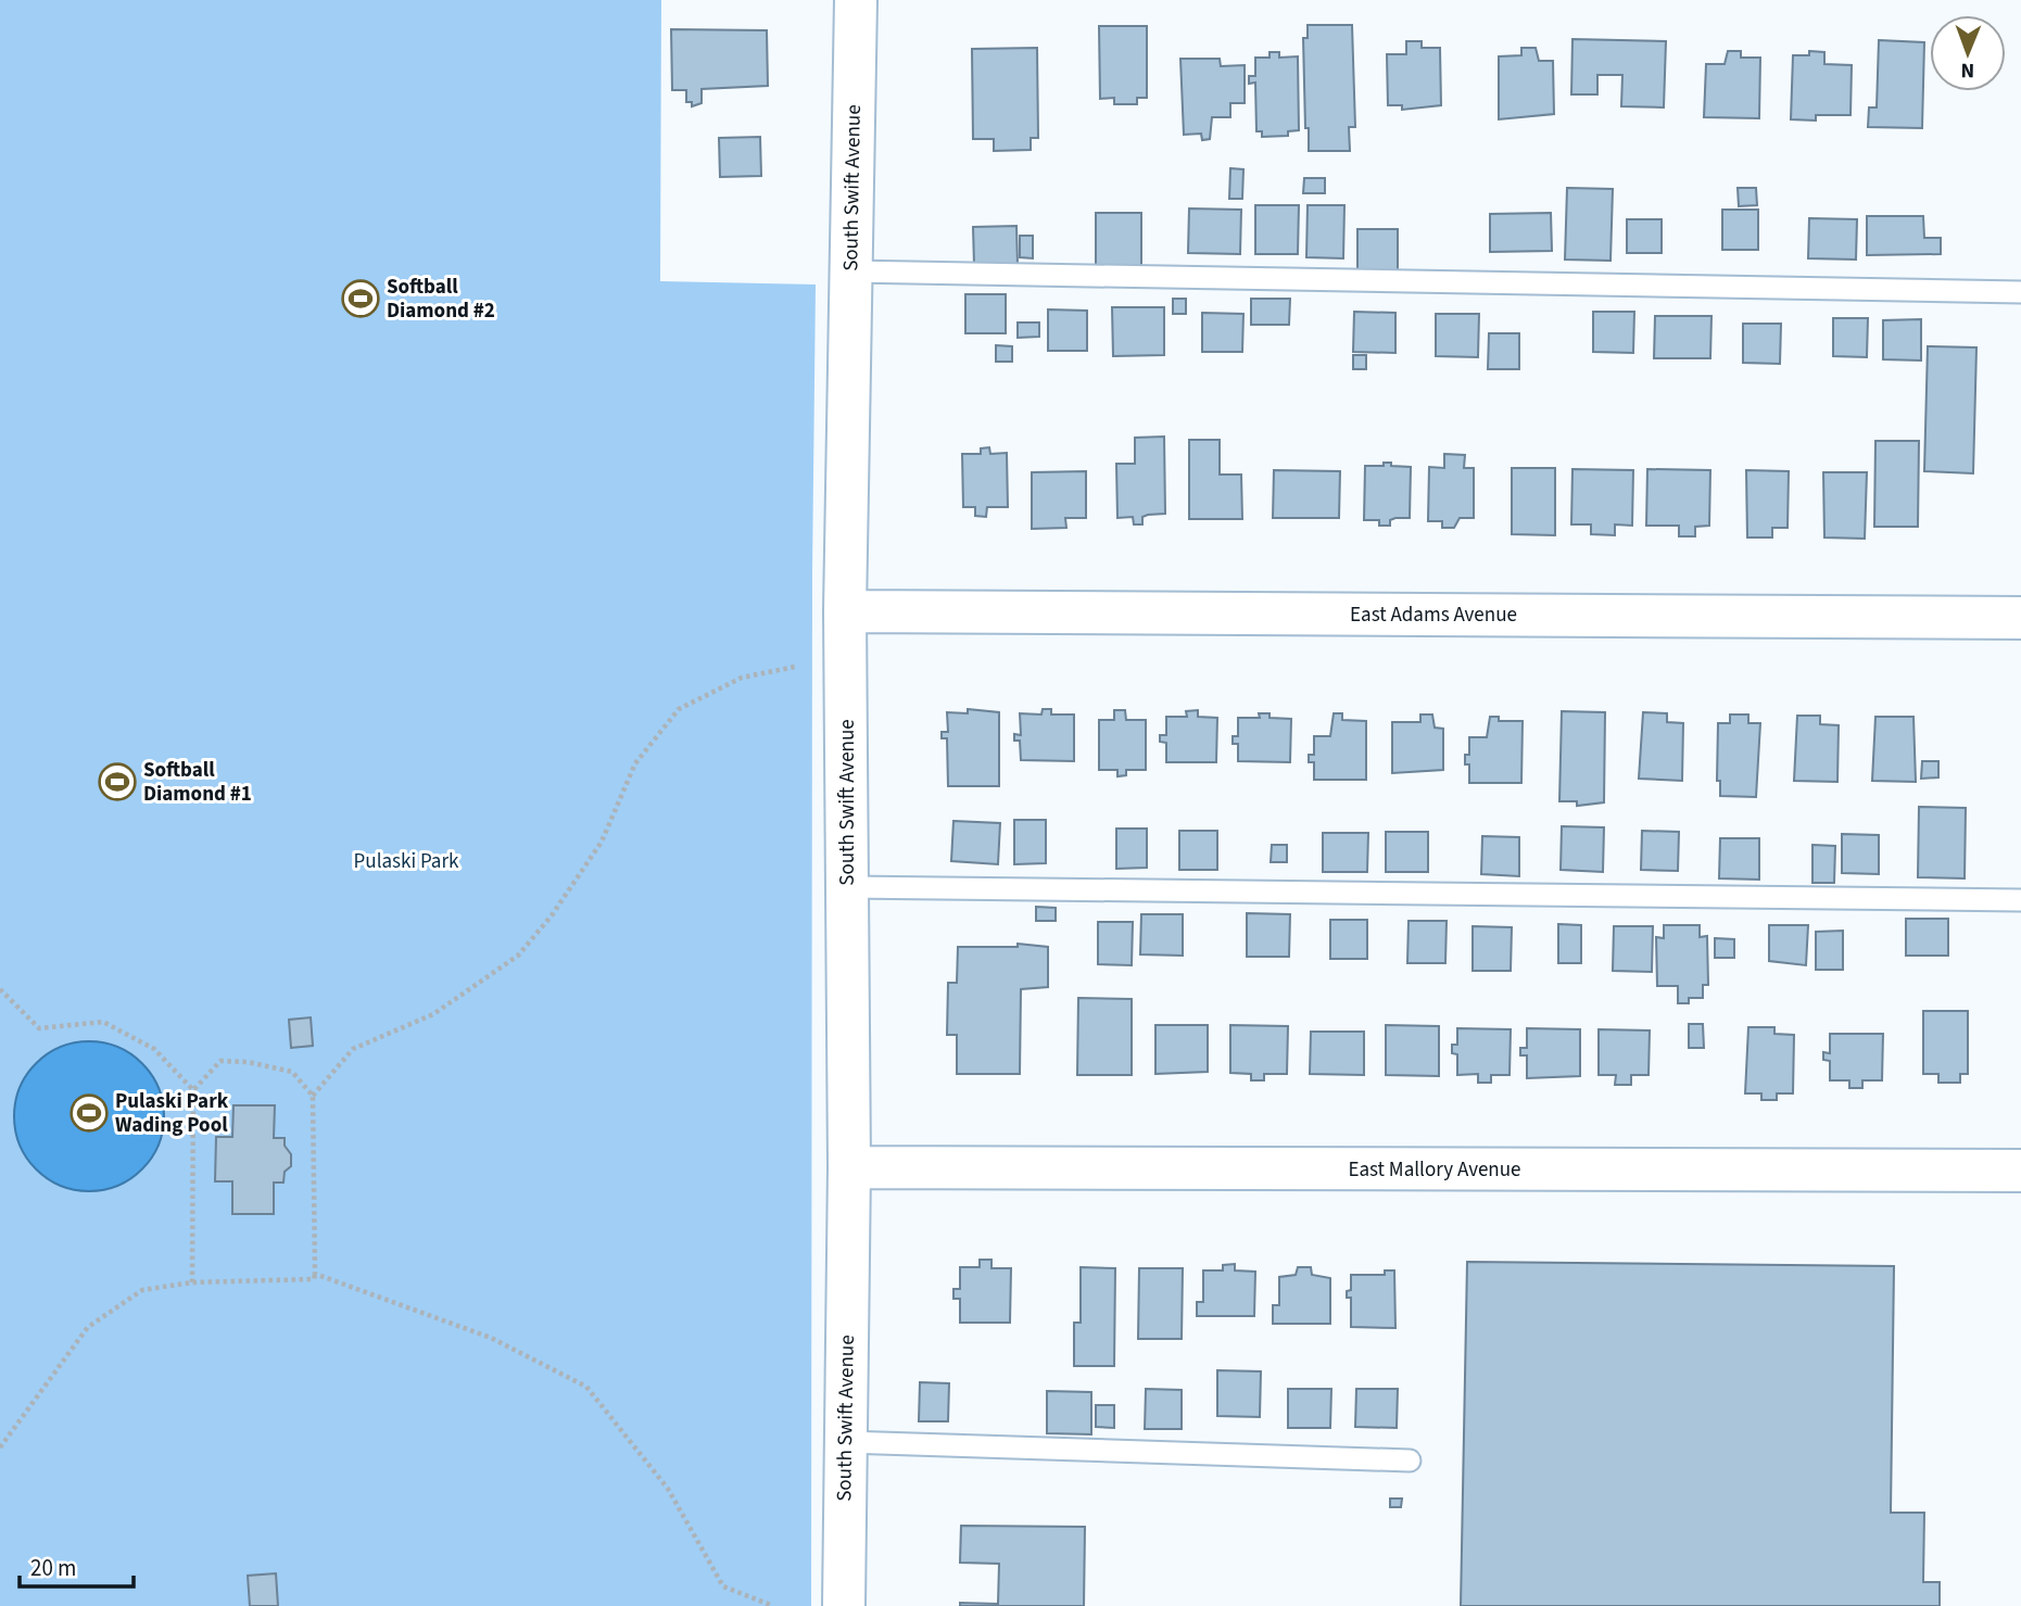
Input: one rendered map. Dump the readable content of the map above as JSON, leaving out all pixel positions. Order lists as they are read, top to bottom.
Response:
{
  "streets": {
    "street": ["South Swift Avenue", "East Adams Avenue", "East Mallory Avenue"]
  },
  "crossings": [
    ["South Swift Avenue", "East Adams Avenue"],
    ["South Swift Avenue", "East Mallory Avenue"]
  ],
  "parks": ["Pulaski Park"],
  "places": {
    "sports": ["Softball Diamond #2", "Softball Diamond #1", "Pulaski Park Wading Pool"]
  },
  "scale_bar": "20 m",
  "north": "bottom"
}
